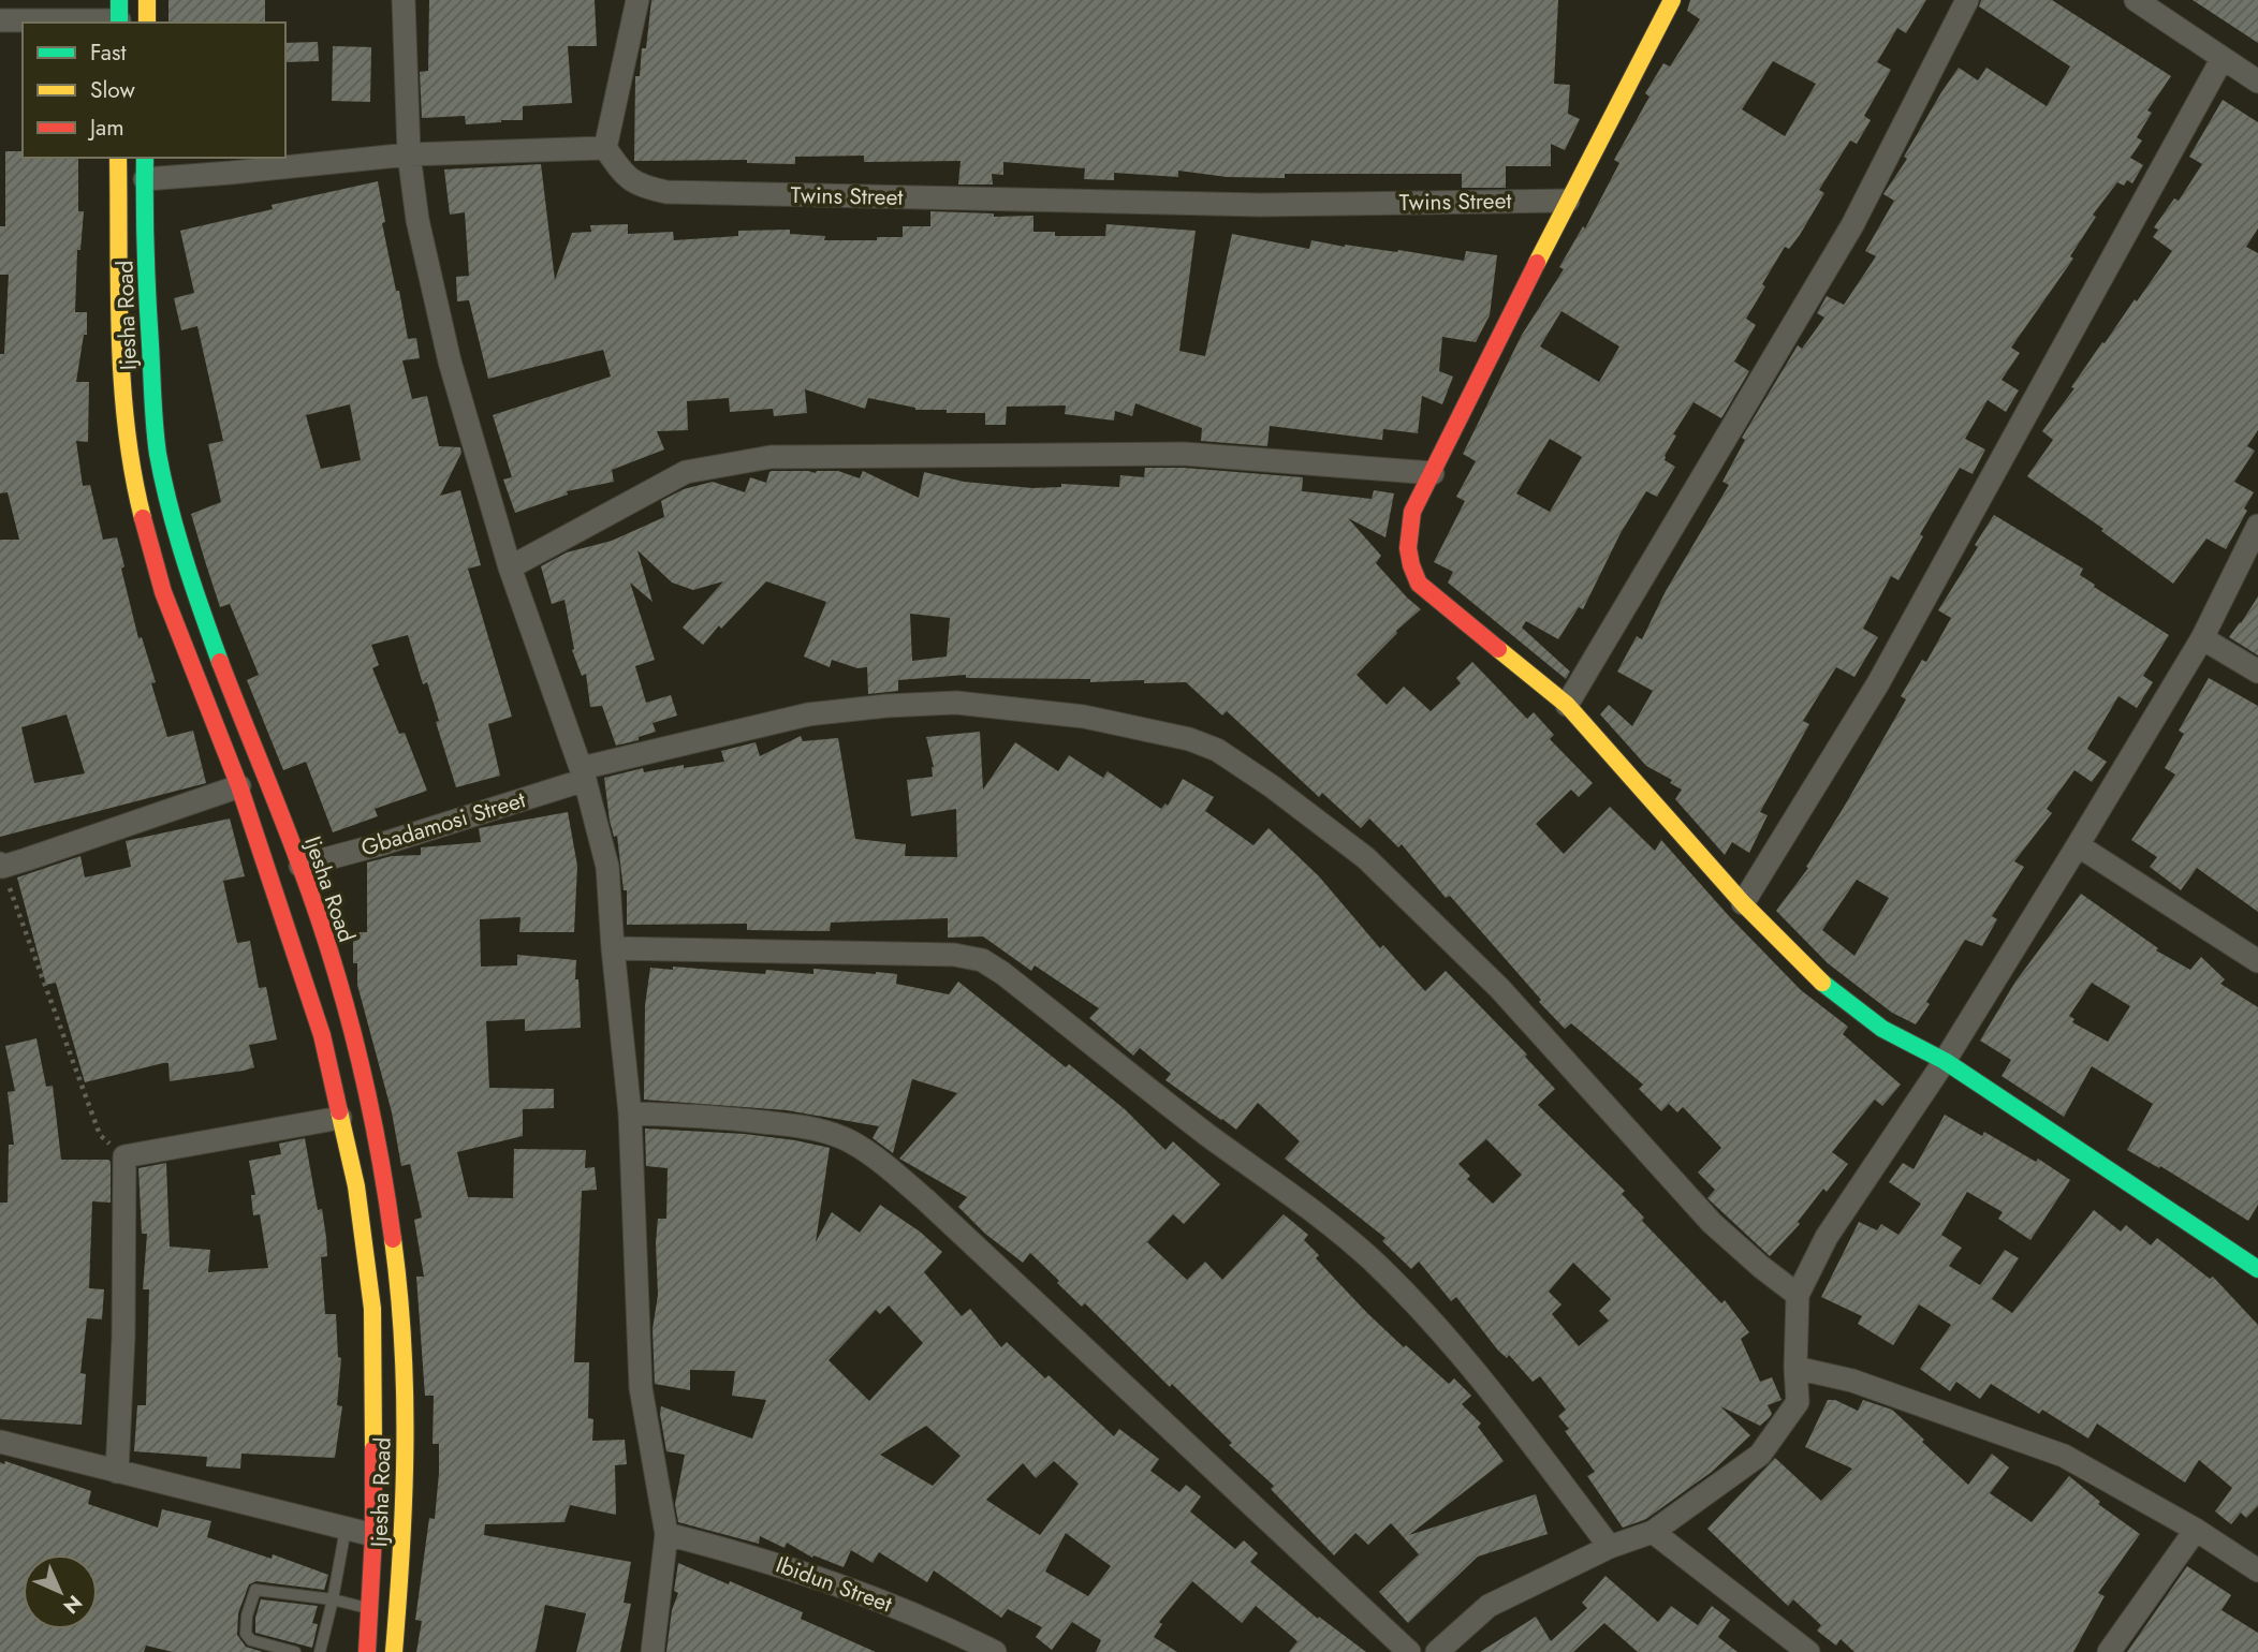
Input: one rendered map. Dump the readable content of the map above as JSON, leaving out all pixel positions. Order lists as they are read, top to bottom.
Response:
{
  "streets": {
    "main road": ["Ijesha Road"],
    "street": ["Twins Street", "Gbadamosi Street", "Ibidun Street"]
  },
  "crossings": [
    ["Ijesha Road", "Gbadamosi Street"]
  ],
  "legend": ["Fast", "Slow", "Jam"],
  "north": "bottom right"
}
